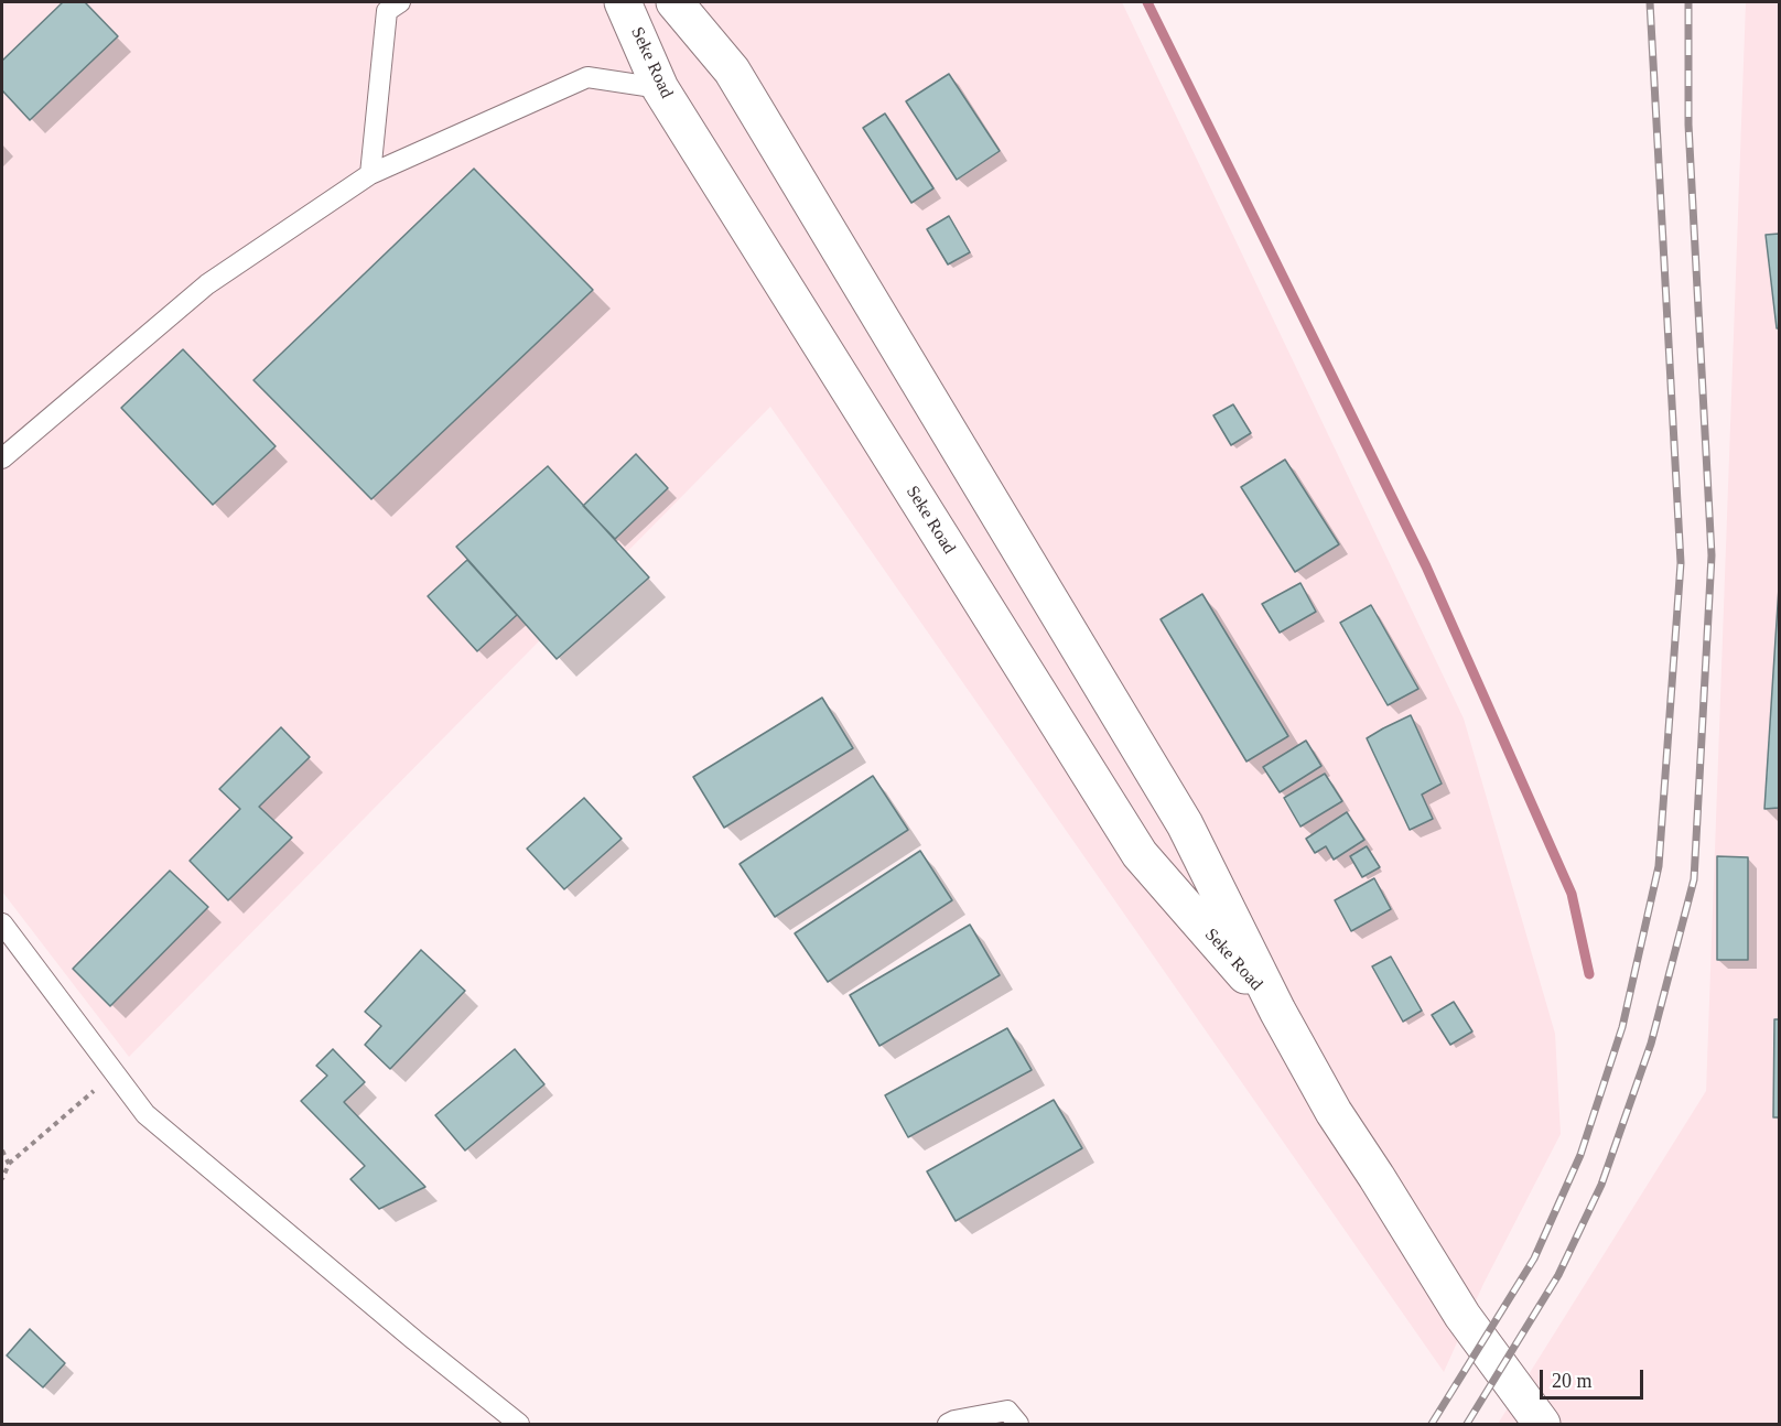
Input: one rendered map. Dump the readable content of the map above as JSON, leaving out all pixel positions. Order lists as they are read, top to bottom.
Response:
{
  "streets": {
    "main road": ["Seke Road"]
  },
  "scale_bar": "20 m"
}
